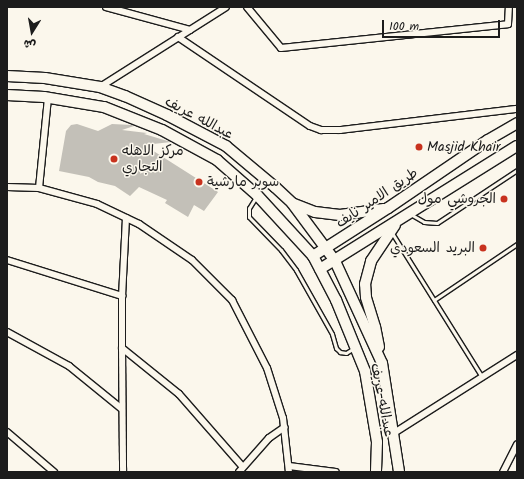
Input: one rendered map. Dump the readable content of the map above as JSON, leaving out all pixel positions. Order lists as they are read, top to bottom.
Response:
{
  "streets": {
    "main road": ["عبدالله عريف", "طريق الامير نايف"]
  },
  "crossings": [
    ["عبدالله عريف", "طريق الامير نايف"]
  ],
  "places": [
    "Masjid Khair",
    "مركز الاهله التجاري",
    "سوبر مارشية",
    "الجروشي مول",
    "البريد السعودي"
  ],
  "scale_bar": "100 m",
  "north": "bottom"
}
